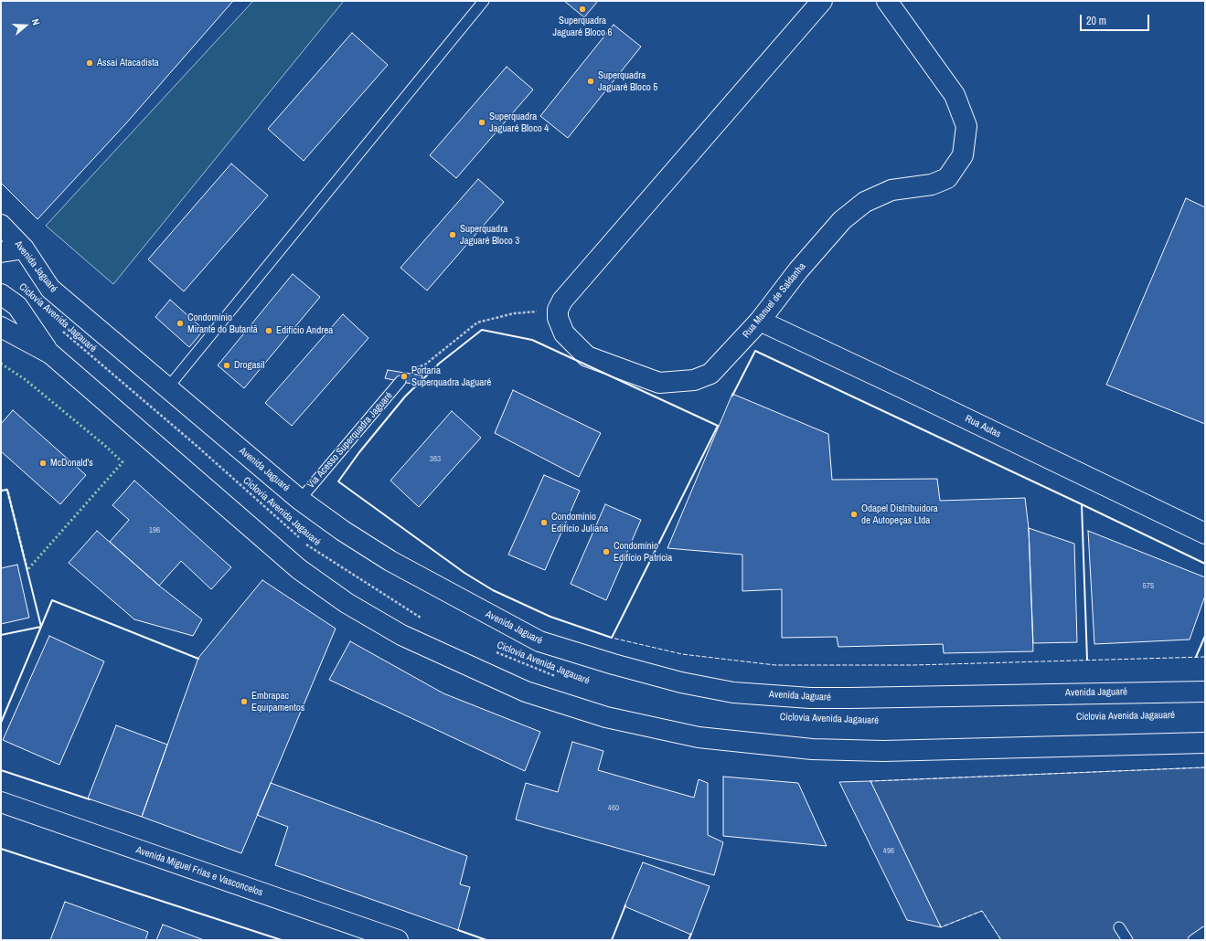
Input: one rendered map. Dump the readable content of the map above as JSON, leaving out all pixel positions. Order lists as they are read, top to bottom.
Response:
{
  "streets": {
    "main road": [
      "Avenida Jaguaré",
      "Rua Manuel de Saldanha",
      "Rua Autas",
      "Avenida Miguel Frias e Vasconcelos"
    ],
    "lane": ["Via Acesso Superquadra Jaguaré"],
    "path": ["Ciclovia Avenida Jagauaré"]
  },
  "crossings": [
    ["Avenida Jaguaré", "Via Acesso Superquadra Jaguaré"],
    ["Rua Manuel de Saldanha", "Rua Autas"]
  ],
  "places": [
    "Superquadra Jaguaré Bloco 6",
    "Assaí Atacadista",
    "Superquadra Jaguaré Bloco 5",
    "Superquadra Jaguaré Bloco 4",
    "Superquadra Jaguaré Bloco 3",
    "Condomínio Mirante do Butantã",
    "Edifício Andrea",
    "Drogasil",
    "Portaria Superquadra Jaguaré",
    "McDonald's",
    "Odapel Distribuidora de Autopeças Ltda",
    "Condomínio Edifício Juliana",
    "Condomínio Edifício Patrícia",
    "Embrapac Equipamentos"
  ],
  "house_numbers": [
    "363",
    "196",
    "575",
    "460",
    "496"
  ],
  "scale_bar": "20 m",
  "north": "right"
}
